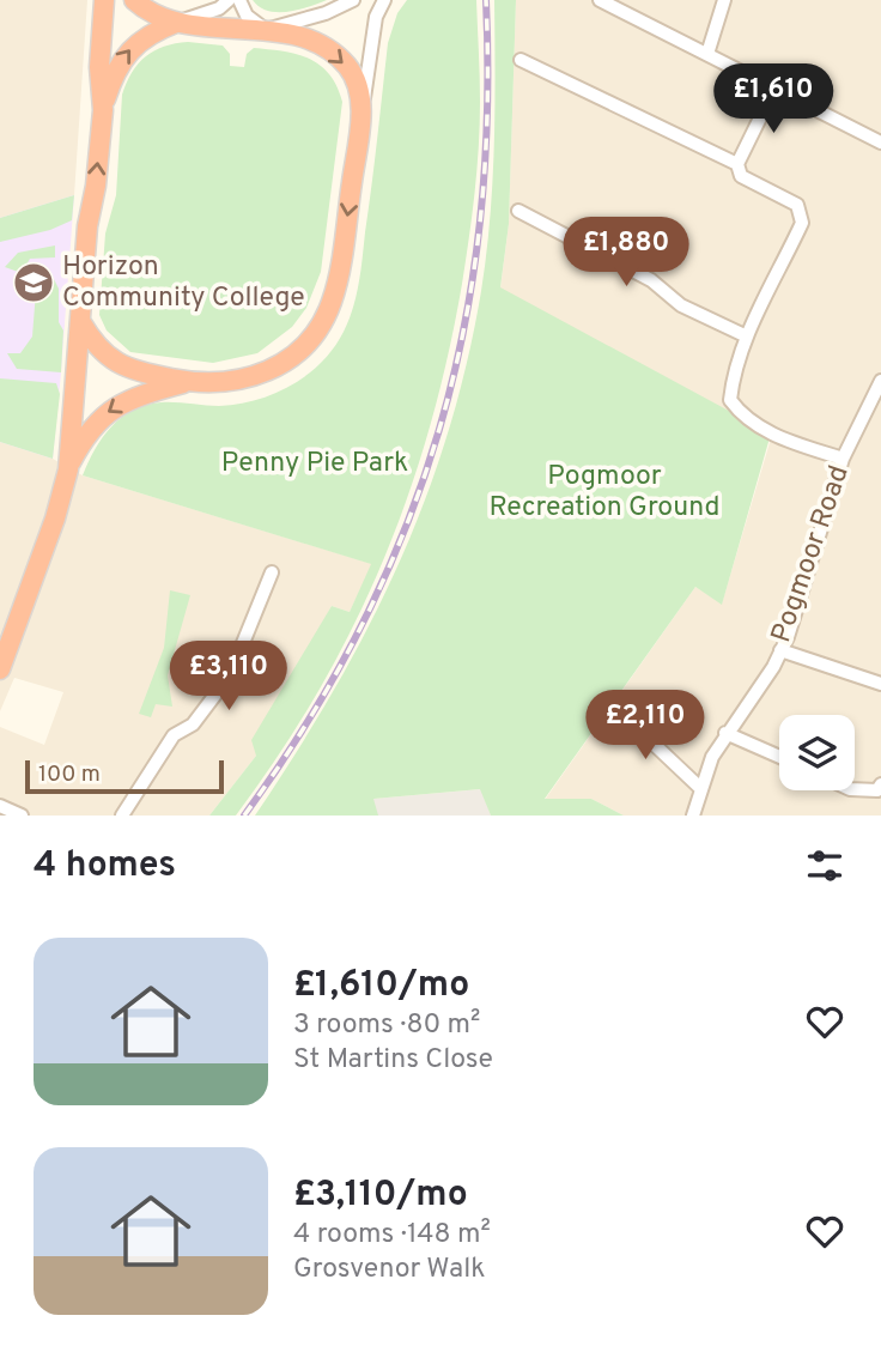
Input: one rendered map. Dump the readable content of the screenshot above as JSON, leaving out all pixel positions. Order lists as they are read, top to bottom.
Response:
{
  "streets": {
    "street": ["Pogmoor Road"]
  },
  "parks": ["Penny Pie Park", "Pogmoor Recreation Ground"],
  "places": {
    "school or university": ["Horizon Community College"]
  },
  "scale_bar": "100 m",
  "page": {
    "price": [
      "£1,610",
      "£1,880",
      "£3,110",
      "£2,110"
    ],
    "scale": "100 m",
    "heading": "4 homes",
    "list": [
      {
        "name": "£1,610/mo",
        "note": "3 rooms · 80 m² · St Martins Close"
      },
      {
        "name": "£3,110/mo",
        "note": "4 rooms · 148 m² · Grosvenor Walk"
      }
    ]
  }
}
